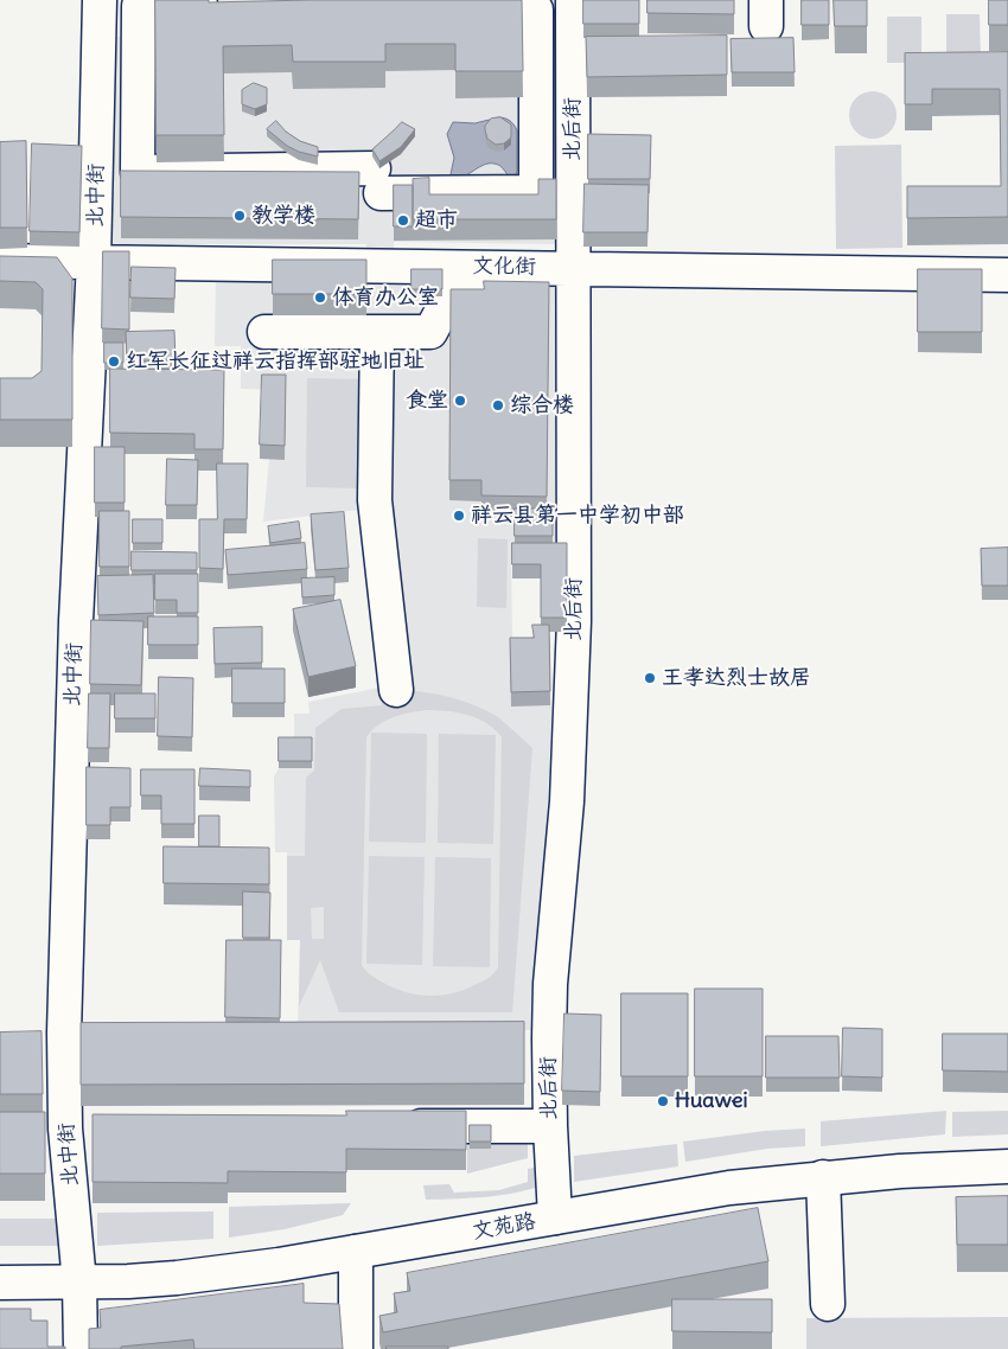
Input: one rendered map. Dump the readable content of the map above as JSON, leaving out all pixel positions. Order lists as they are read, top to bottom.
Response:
{
  "streets": {
    "street": [
      "北后街",
      "北中街",
      "文化街",
      "文苑路"
    ]
  },
  "crossings": [
    ["北后街", "文化街"],
    ["北后街", "文苑路"],
    ["北中街", "文化街"],
    ["北中街", "文苑路"]
  ],
  "places": [
    "教学楼",
    "超市",
    "体育办公室",
    "红军长征过祥云指挥部驻地旧址",
    "食堂",
    "综合楼",
    "祥云县第一中学初中部",
    "王孝达烈士故居",
    "Huawei"
  ]
}
